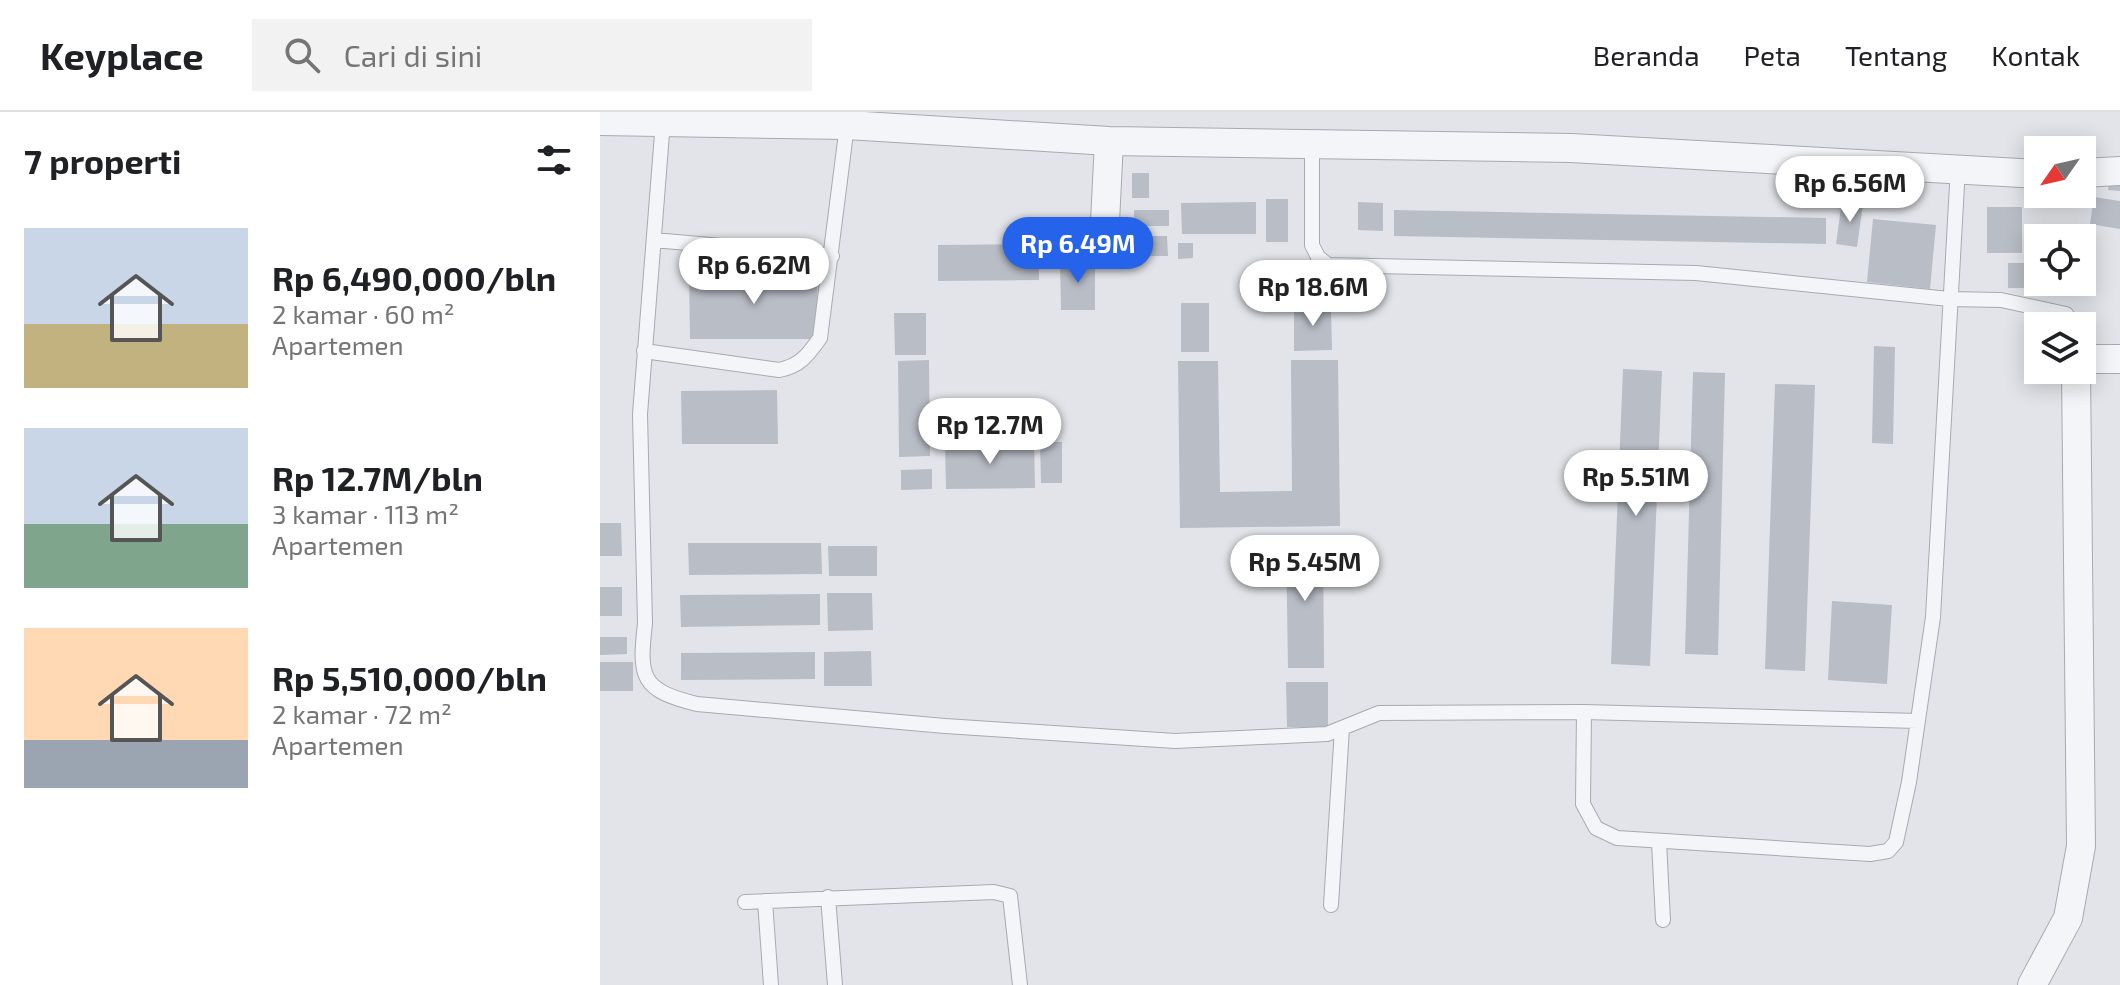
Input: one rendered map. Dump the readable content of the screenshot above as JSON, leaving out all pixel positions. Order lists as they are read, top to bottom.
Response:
{
  "north": "bottom left",
  "page": {
    "header": "Keyplace",
    "search": "Cari di sini",
    "nav": [
      "Beranda",
      "Peta",
      "Tentang",
      "Kontak"
    ],
    "heading": "7 properti",
    "price": [
      "Rp 6.56M",
      "Rp 6.49M",
      "Rp 6.62M",
      "Rp 18.6M",
      "Rp 12.7M",
      "Rp 5.51M",
      "Rp 5.45M"
    ],
    "list": [
      {
        "name": "Rp 6,490,000/bln",
        "note": "2 kamar · 60 m² · Apartemen"
      },
      {
        "name": "Rp 12.7M/bln",
        "note": "3 kamar · 113 m² · Apartemen"
      },
      {
        "name": "Rp 5,510,000/bln",
        "note": "2 kamar · 72 m² · Apartemen"
      }
    ]
  }
}
